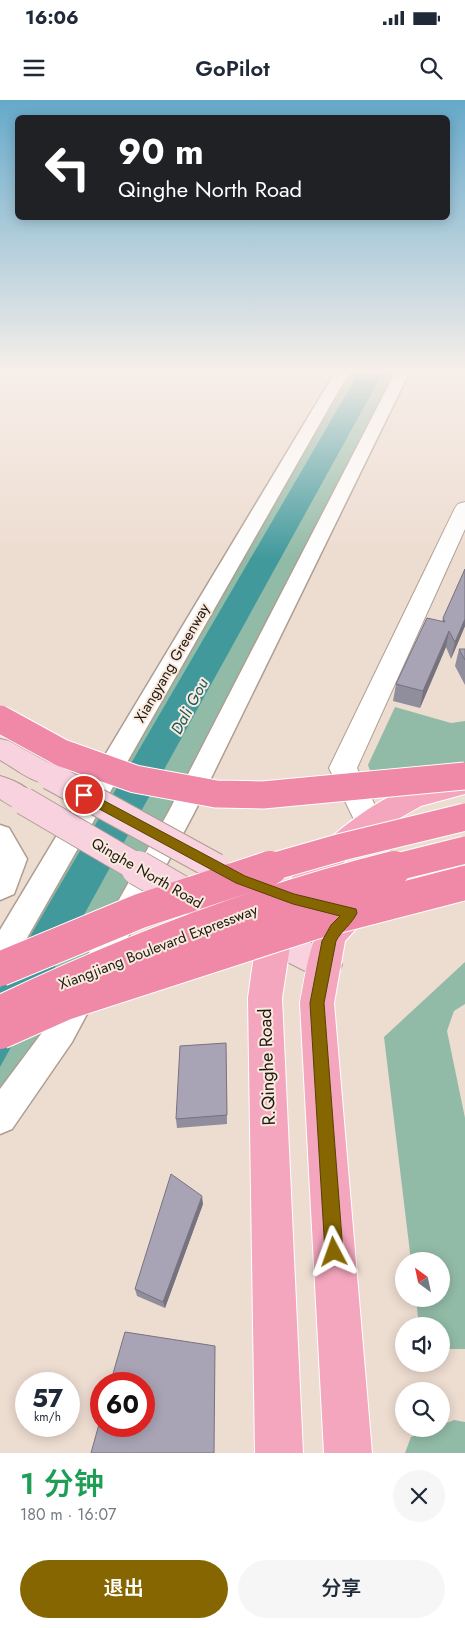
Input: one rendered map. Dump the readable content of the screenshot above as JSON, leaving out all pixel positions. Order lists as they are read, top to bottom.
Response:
{
  "streets": {
    "highway": ["Xiangjiang Boulevard Expressway"],
    "main road": ["Qinghe North Road", "R.Qinghe Road"],
    "street": ["Xiangyang Greenway"]
  },
  "crossings": [
    ["Qinghe North Road", "R.Qinghe Road"]
  ],
  "water": ["Dali Gou"],
  "north": "top left",
  "page": {
    "status": "16:06",
    "header": "GoPilot",
    "turn": ["90 m", "Qinghe North Road"],
    "speed": "57 km/h",
    "limit": "60",
    "heading": ["1 分钟", "180 m · 16:07"],
    "buttons": ["退出", "分享"]
  }
}
